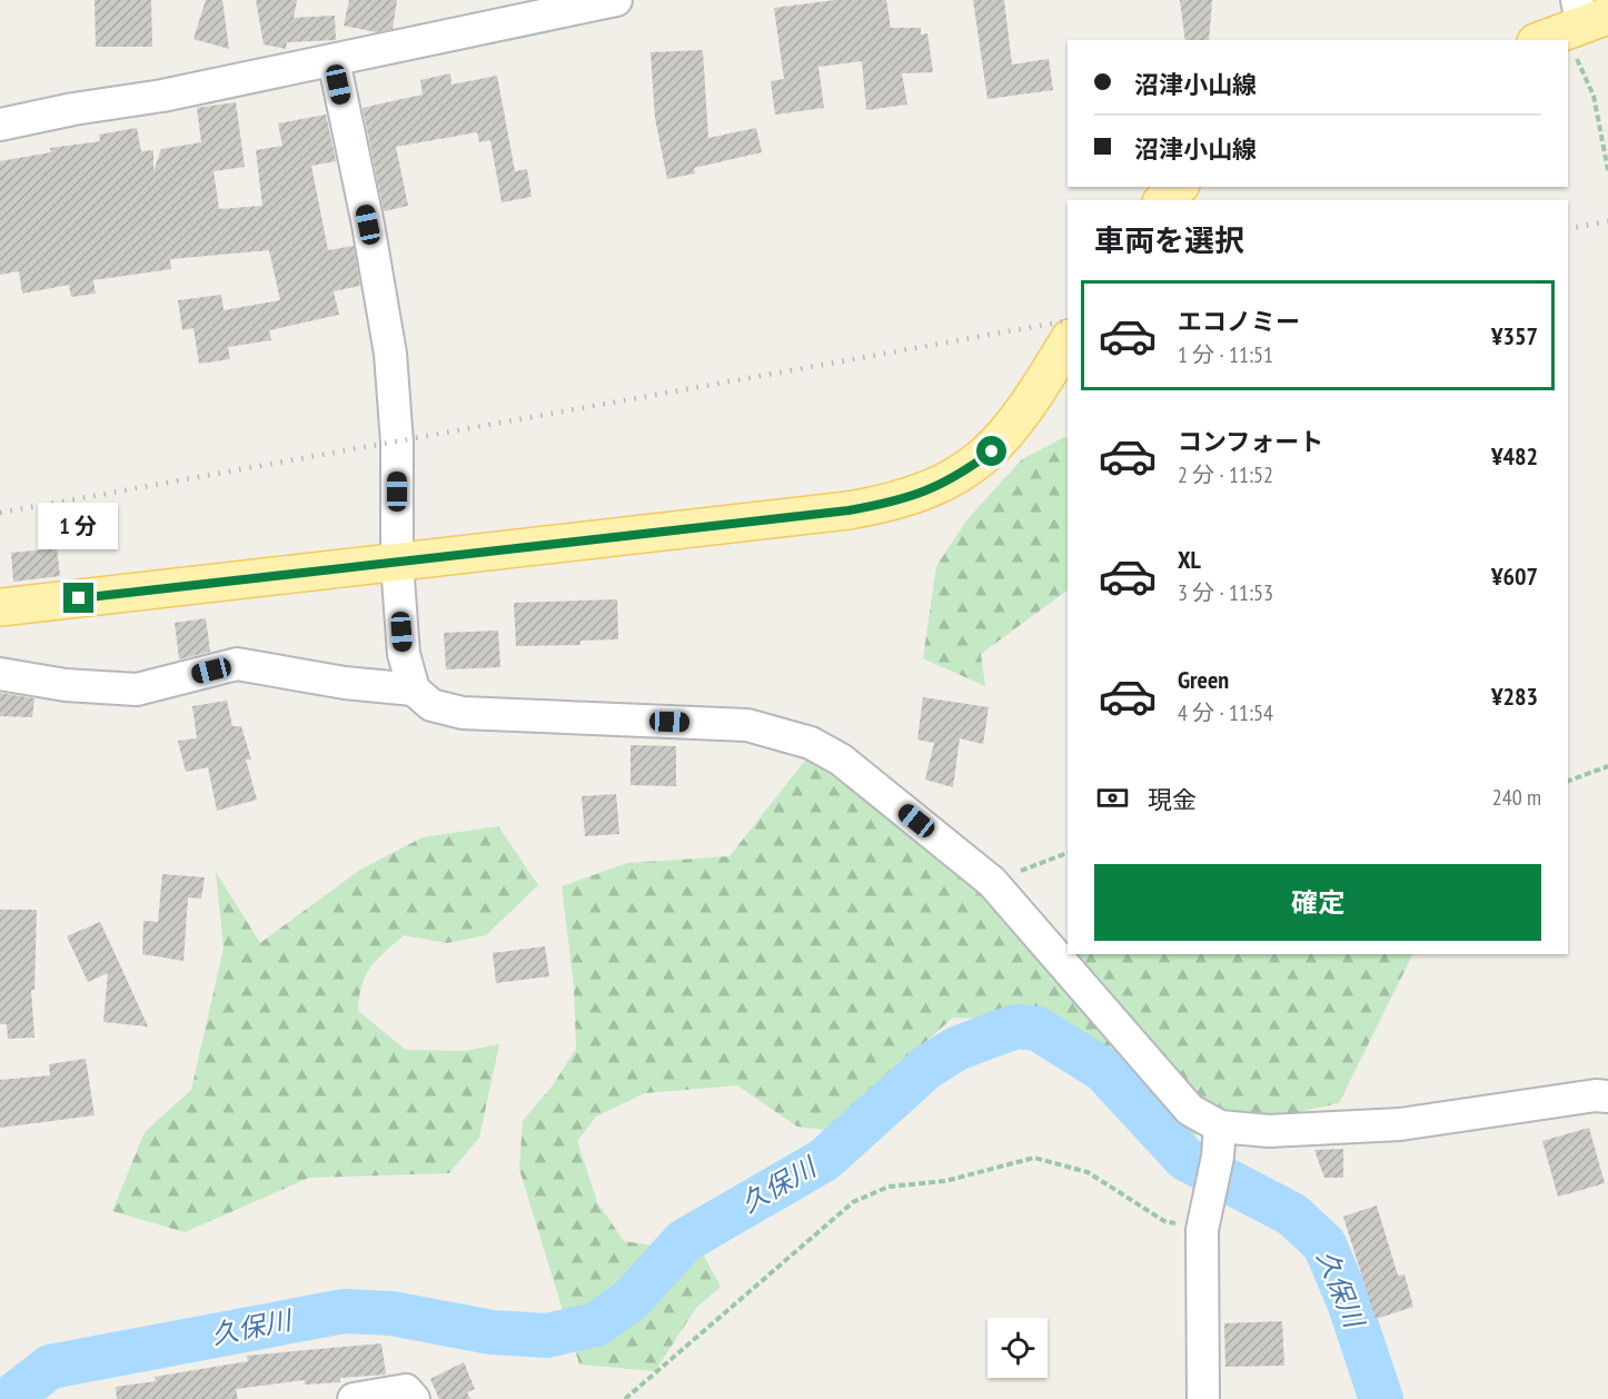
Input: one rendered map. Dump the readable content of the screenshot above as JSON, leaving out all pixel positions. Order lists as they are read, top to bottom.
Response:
{
  "water": ["久保川"],
  "page": {
    "banner": ["沼津小山線", "沼津小山線"],
    "heading": "車両を選択",
    "list": [
      {
        "name": "エコノミー",
        "note": "1 分 · 11:51",
        "value": "¥357"
      },
      {
        "name": "コンフォート",
        "note": "2 分 · 11:52",
        "value": "¥482"
      },
      {
        "name": "XL",
        "note": "3 分 · 11:53",
        "value": "¥607"
      },
      {
        "name": "Green",
        "note": "4 分 · 11:54",
        "value": "¥283"
      }
    ],
    "bubble": "1 分",
    "pay": ["現金", "240 m"],
    "buttons": "確定"
  }
}
